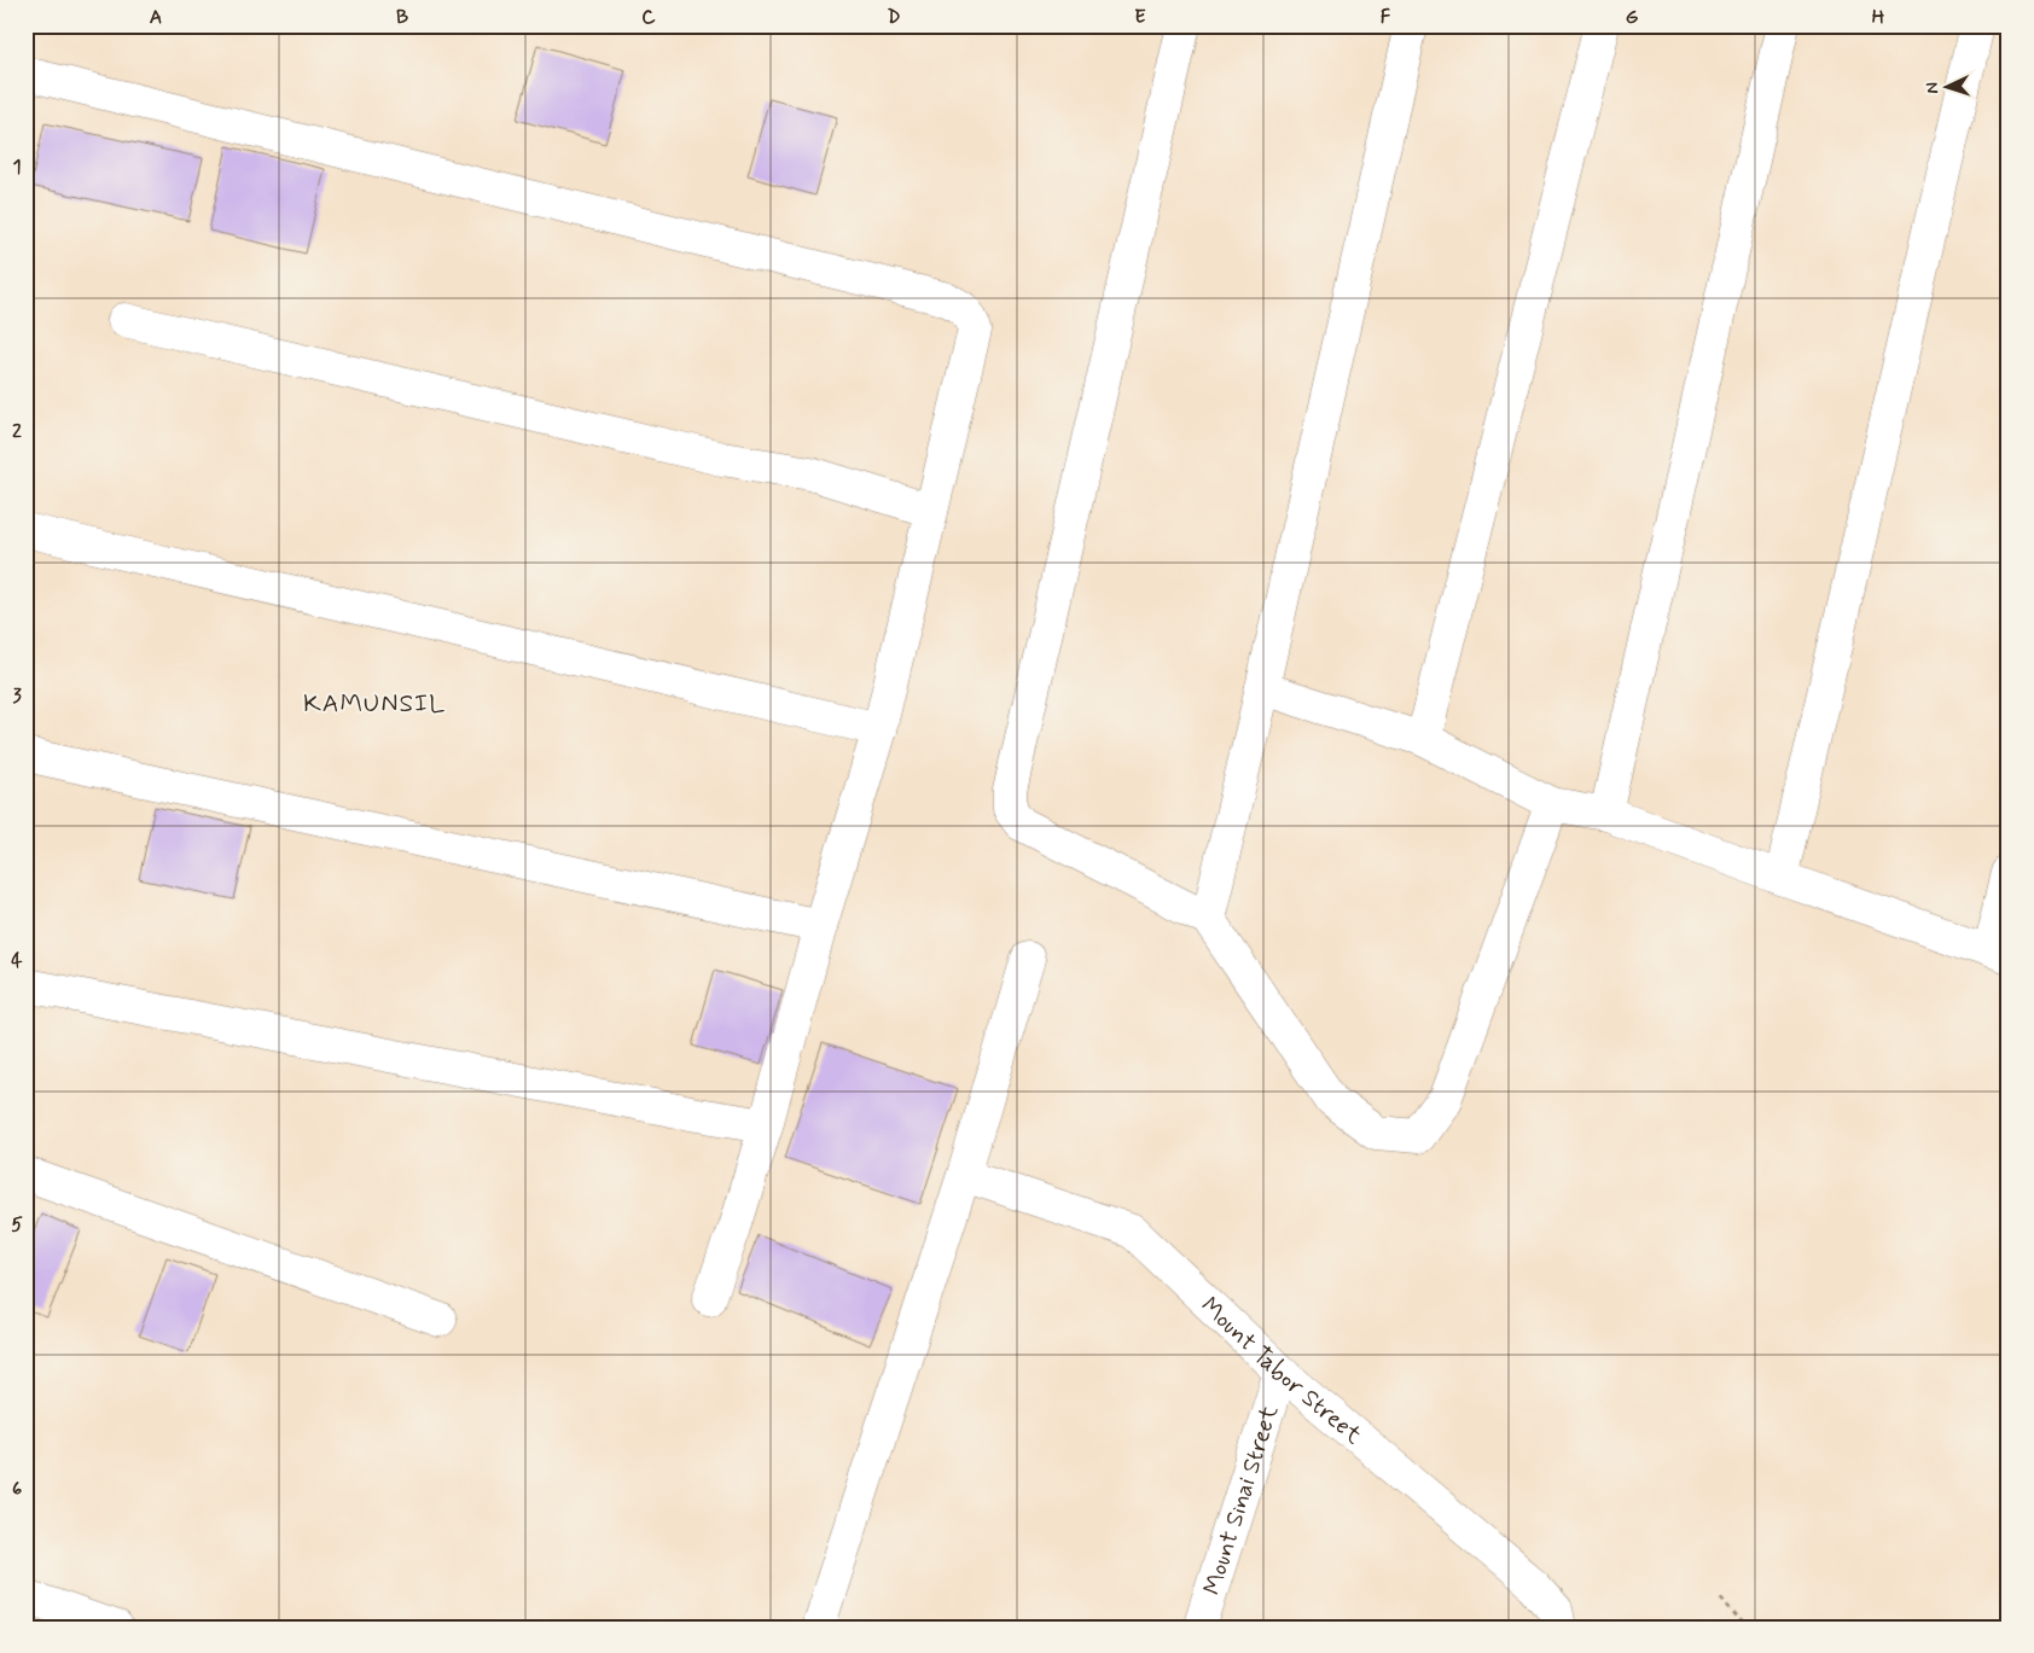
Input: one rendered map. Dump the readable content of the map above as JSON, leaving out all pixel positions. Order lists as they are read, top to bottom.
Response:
{
  "streets": {
    "street": ["Mount Tabor Street", "Mount Sinai Street"]
  },
  "crossings": [
    ["Mount Tabor Street", "Mount Sinai Street"]
  ],
  "districts": ["KAMUNSIL"],
  "north": "left",
  "grid": {
    "columns": [
      "A",
      "B",
      "C",
      "D",
      "E",
      "F",
      "G",
      "H"
    ],
    "rows": [
      "1",
      "2",
      "3",
      "4",
      "5",
      "6"
    ]
  }
}
